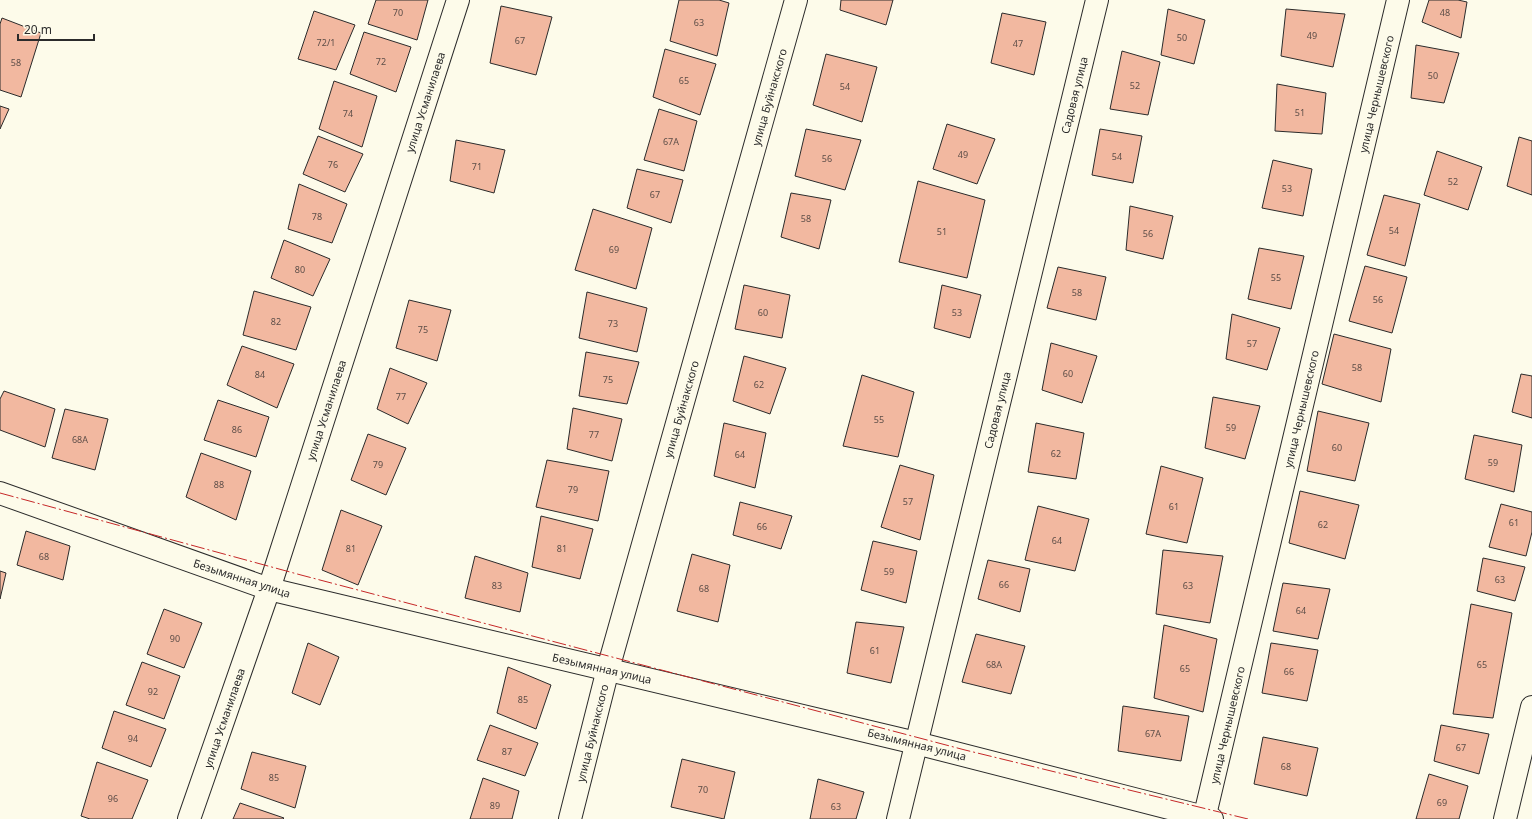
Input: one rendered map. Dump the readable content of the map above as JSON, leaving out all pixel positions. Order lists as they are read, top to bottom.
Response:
{
  "streets": {
    "street": [
      "улица Чернышевского",
      "Садовая улица",
      "улица Буйнакского",
      "улица Усманилаева",
      "Безымянная улица"
    ]
  },
  "crossings": [
    ["улица Чернышевского", "Безымянная улица"],
    ["Садовая улица", "Безымянная улица"],
    ["улица Буйнакского", "Безымянная улица"],
    ["улица Усманилаева", "Безымянная улица"]
  ],
  "house_numbers": [
    "70",
    "48",
    "63",
    "49",
    "50",
    "67",
    "72/1",
    "47",
    "72",
    "58",
    "50",
    "65",
    "52",
    "54",
    "51",
    "74",
    "67А",
    "49",
    "54",
    "56",
    "76",
    "71",
    "52",
    "53",
    "67",
    "78",
    "58",
    "54",
    "51",
    "56",
    "69",
    "80",
    "55",
    "58",
    "56",
    "60",
    "53",
    "82",
    "73",
    "75",
    "57",
    "58",
    "60",
    "84",
    "75",
    "62",
    "77",
    "55",
    "59",
    "86",
    "77",
    "68А",
    "60",
    "62",
    "64",
    "59",
    "79",
    "88",
    "79",
    "57",
    "61",
    "61",
    "62",
    "66",
    "64",
    "81",
    "81",
    "68",
    "59",
    "63",
    "66",
    "83",
    "63",
    "68",
    "64",
    "90",
    "61",
    "68А",
    "65",
    "65",
    "66",
    "92",
    "85",
    "67А",
    "94",
    "67",
    "87",
    "68",
    "85",
    "70",
    "96",
    "69",
    "89",
    "63"
  ],
  "scale_bar": "20 m"
}
